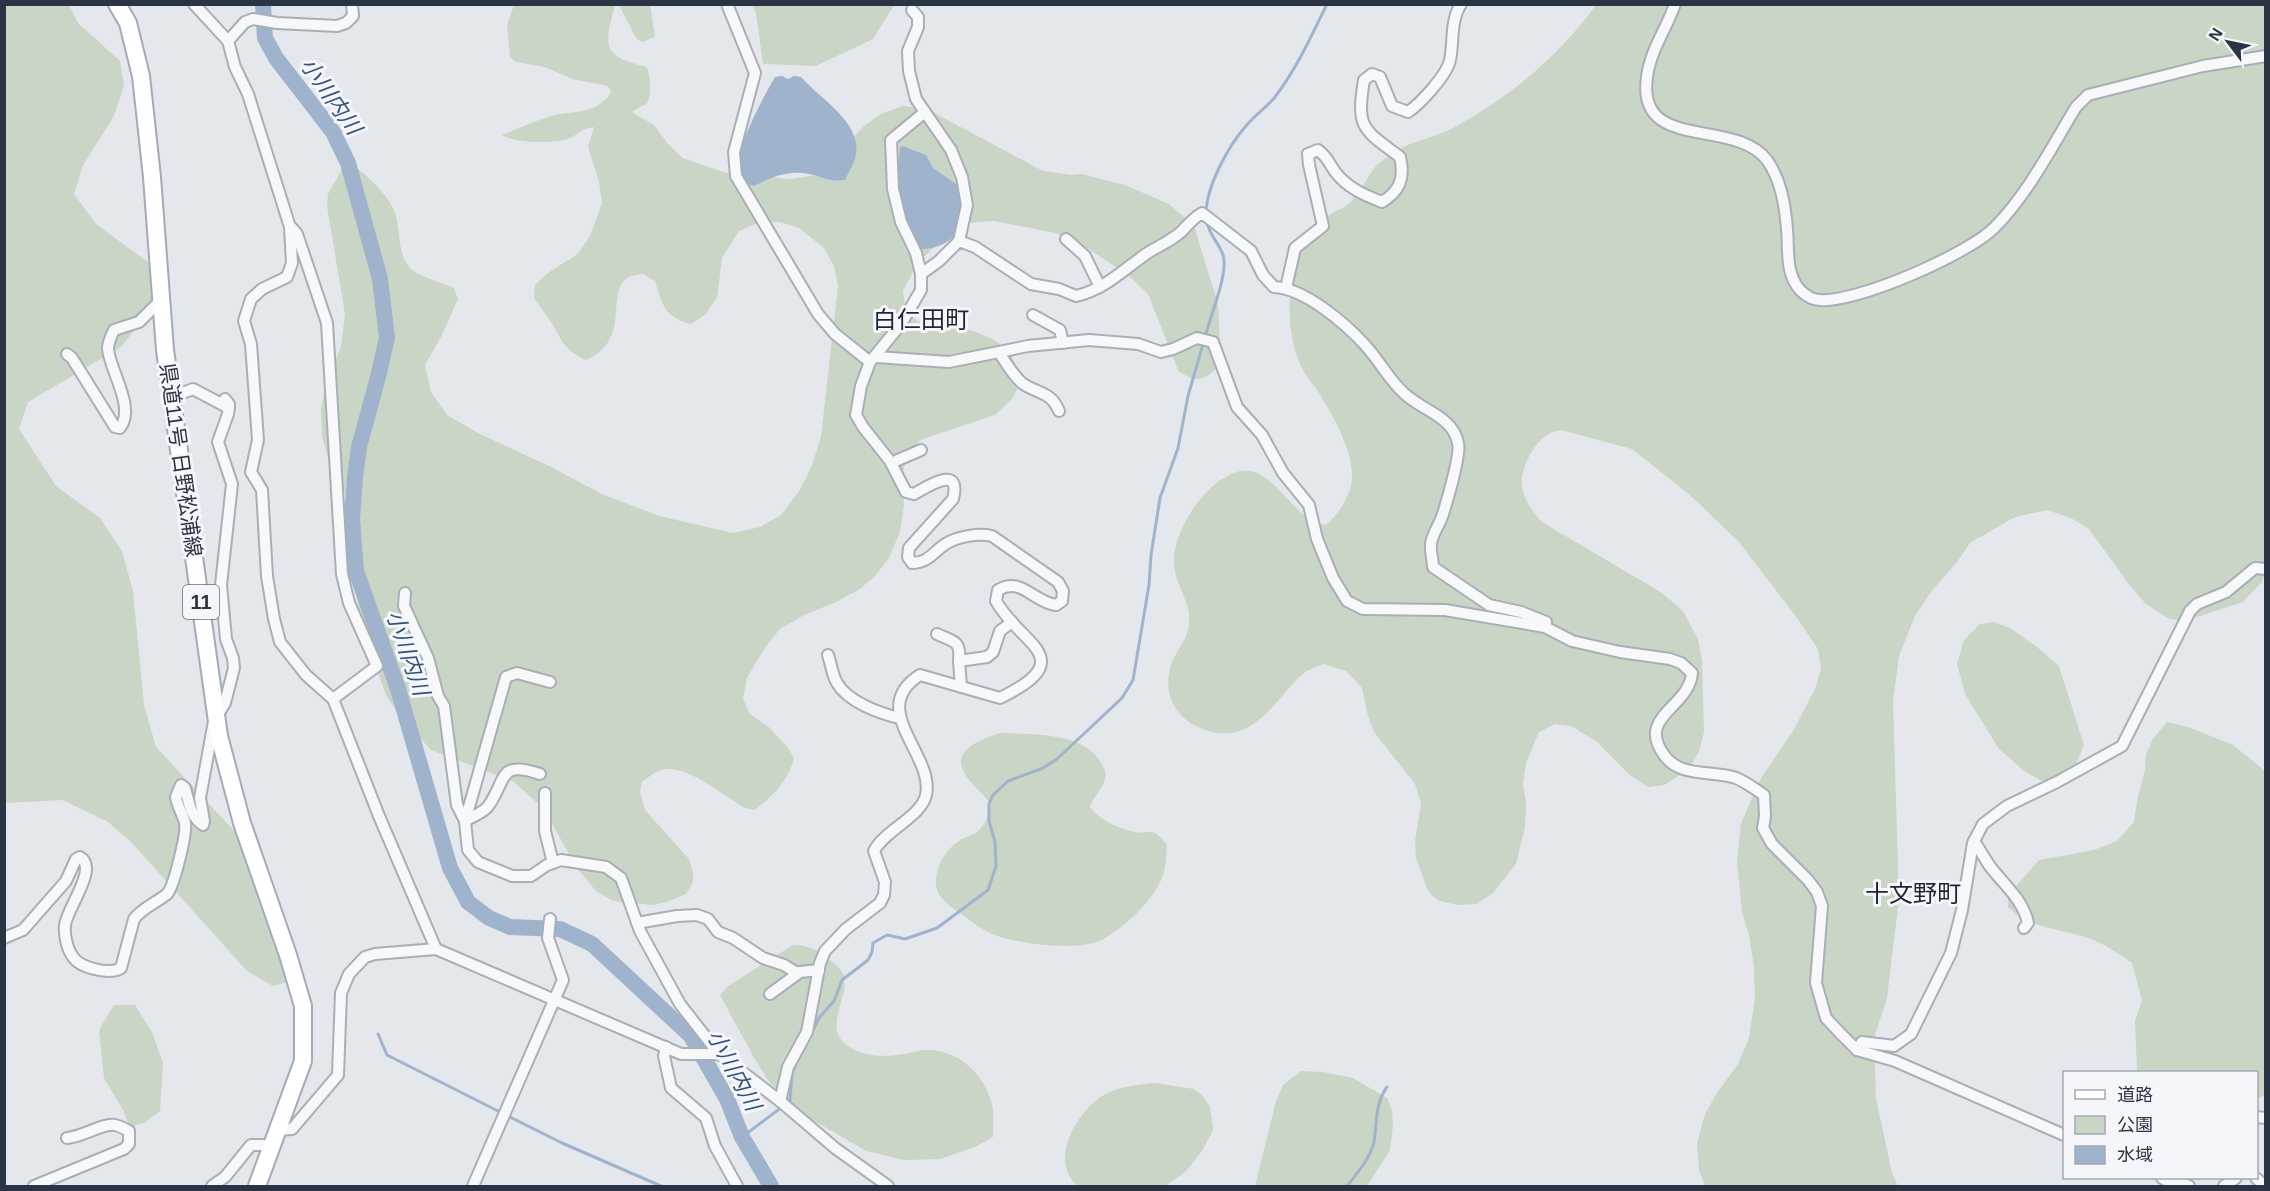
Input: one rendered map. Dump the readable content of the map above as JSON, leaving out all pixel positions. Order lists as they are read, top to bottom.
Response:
{
  "streets": {
    "main road": ["県道11号 日野松浦線", "11"]
  },
  "districts": ["白仁田町", "十文野町"],
  "water": ["小川内川"],
  "legend": ["道路", "公園", "水域"],
  "north": "top left"
}
